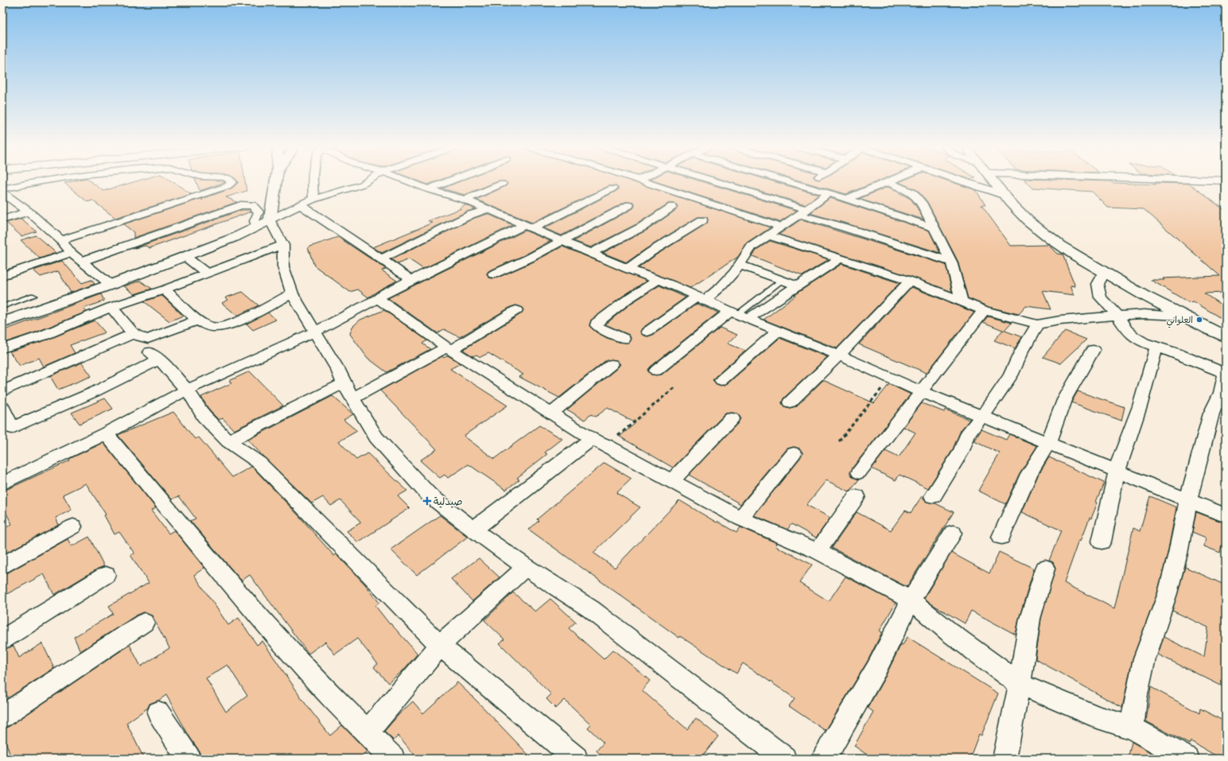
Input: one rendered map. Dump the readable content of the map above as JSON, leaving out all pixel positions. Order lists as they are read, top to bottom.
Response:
{
  "places": {
    "other": ["العلواني"],
    "health": ["صيدلية"]
  }
}
